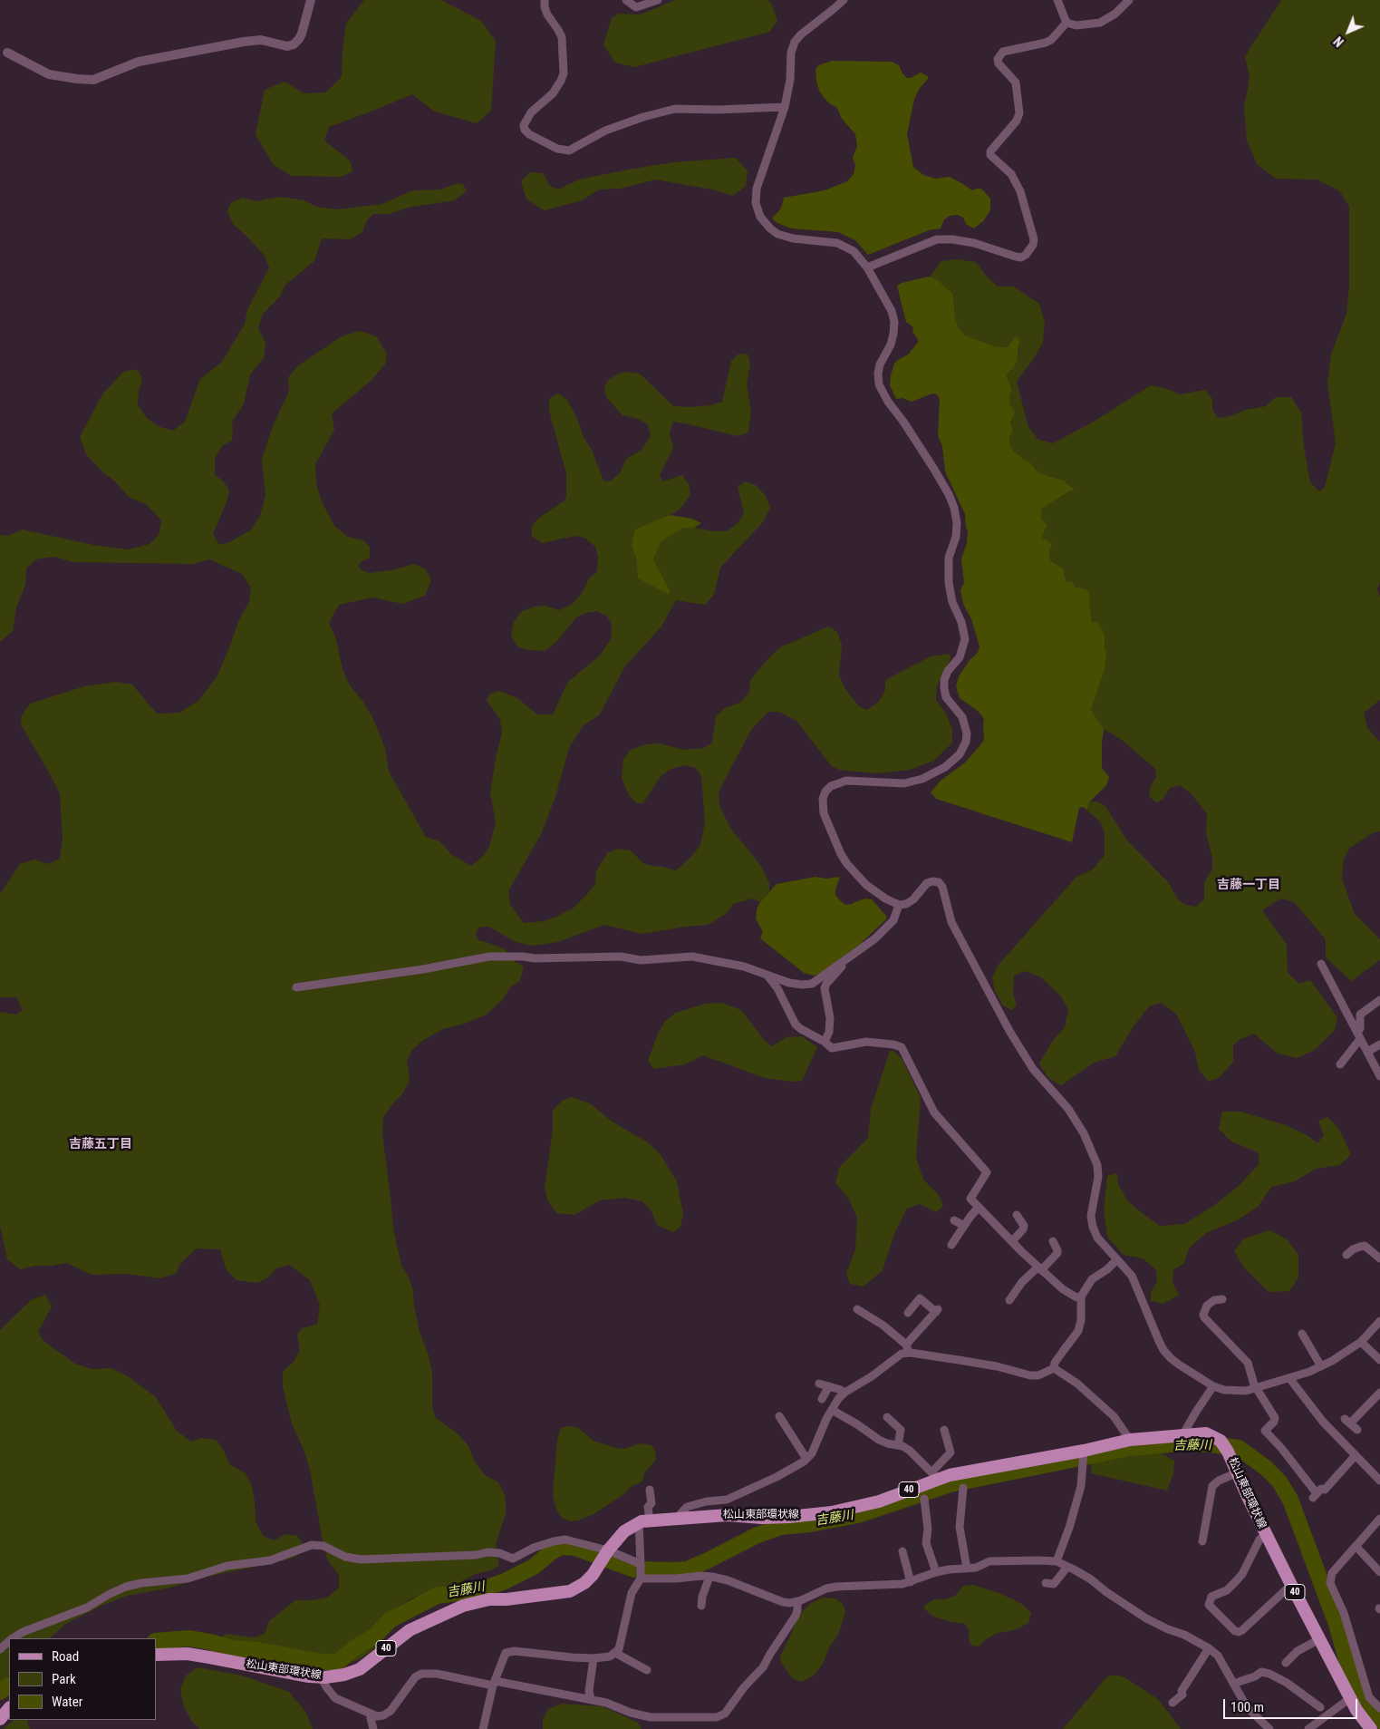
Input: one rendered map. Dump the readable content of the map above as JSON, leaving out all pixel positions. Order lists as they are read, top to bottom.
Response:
{
  "streets": {
    "main road": ["40", "松山東部環状線"]
  },
  "districts": ["吉藤一丁目", "吉藤五丁目"],
  "water": ["吉藤川"],
  "legend": ["Road", "Park", "Water"],
  "scale_bar": "100 m",
  "north": "bottom left"
}
